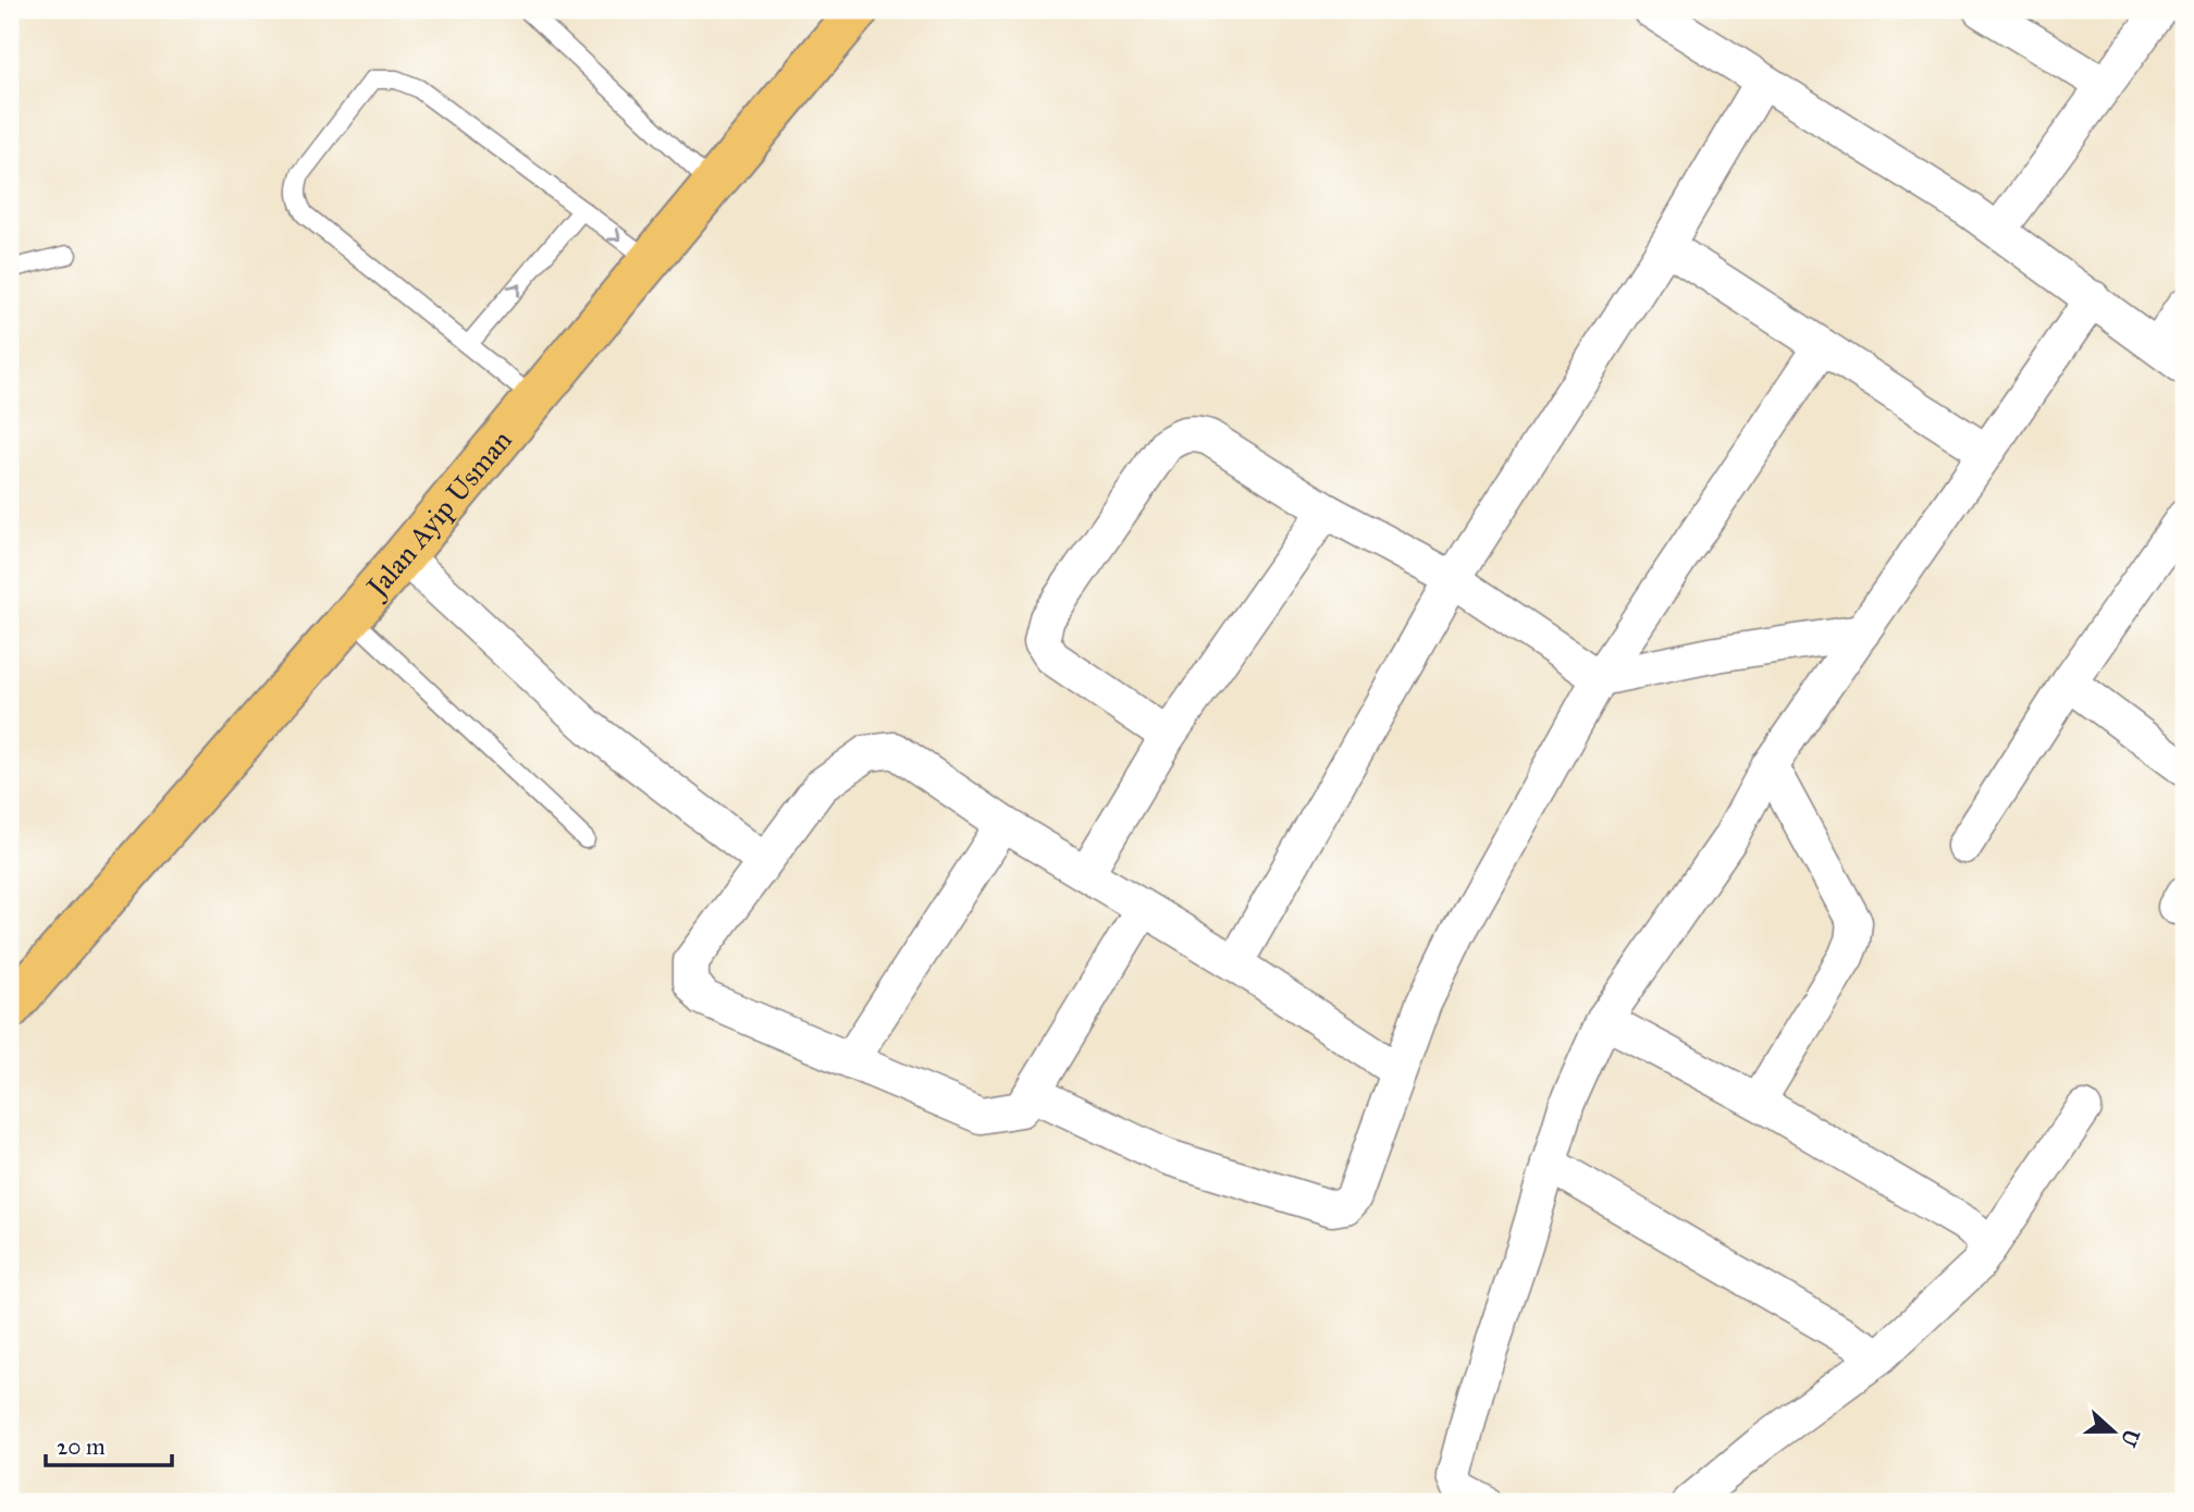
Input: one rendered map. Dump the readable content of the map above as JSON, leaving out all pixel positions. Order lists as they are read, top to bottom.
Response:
{
  "streets": {
    "main road": ["Jalan Ayip Usman"]
  },
  "scale_bar": "20 m",
  "north": "right"
}
